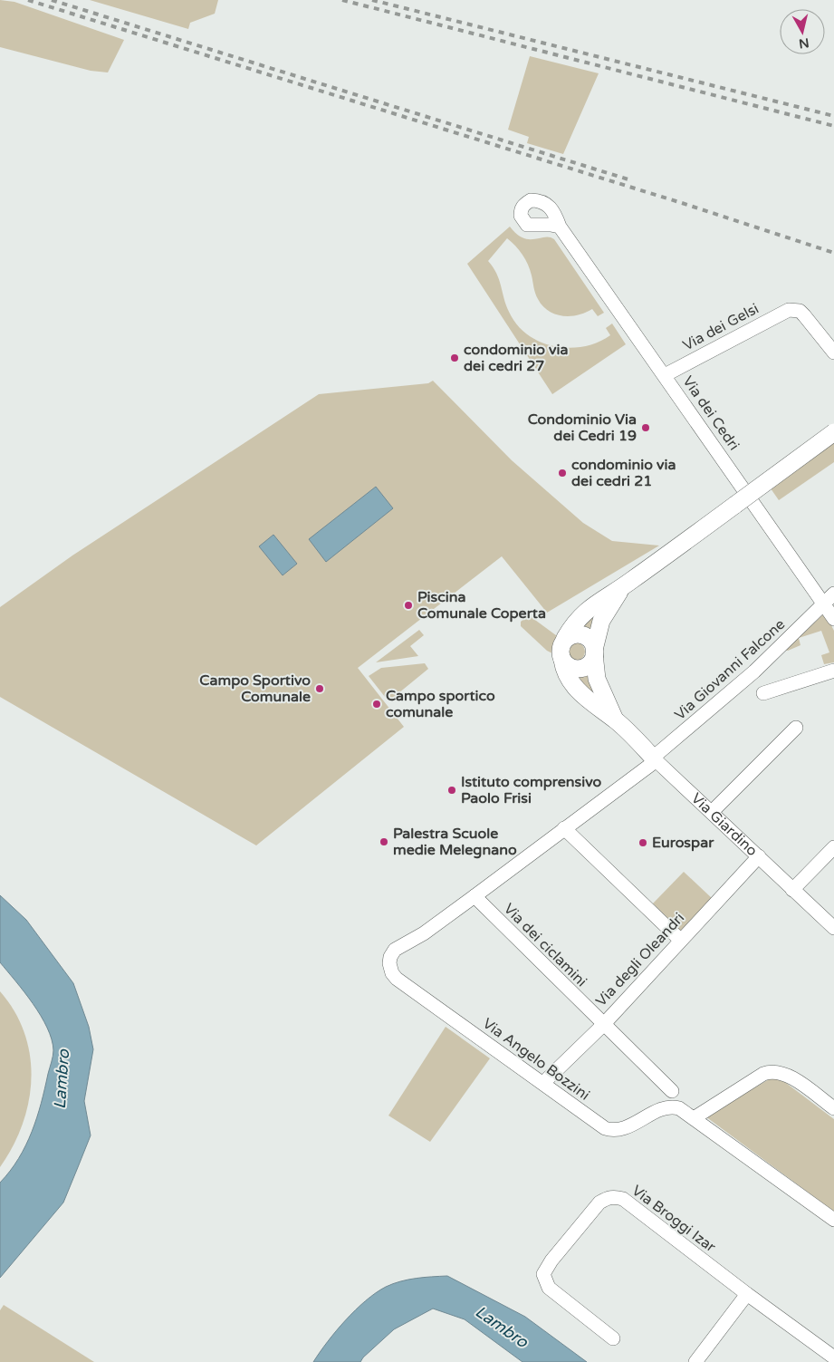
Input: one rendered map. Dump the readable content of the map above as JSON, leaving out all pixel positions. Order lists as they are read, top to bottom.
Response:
{
  "streets": {
    "street": [
      "Via dei Gelsi",
      "Via dei Cedri",
      "Via Giovanni Falcone",
      "Via Giardino",
      "Via dei ciclamini",
      "Via degli Oleandri",
      "Via Angelo Bozzini",
      "Via Broggi Izar"
    ]
  },
  "crossings": [
    ["Via dei Gelsi", "Via dei Cedri"],
    ["Via dei Cedri", "Via Giovanni Falcone"],
    ["Via Giovanni Falcone", "Via Giardino"],
    ["Via Giovanni Falcone", "Via dei ciclamini"],
    ["Via Giovanni Falcone", "Via Angelo Bozzini"],
    ["Via Giardino", "Via degli Oleandri"],
    ["Via dei ciclamini", "Via degli Oleandri"],
    ["Via degli Oleandri", "Via Angelo Bozzini"]
  ],
  "water": ["Lambro"],
  "places": [
    "condominio via dei cedri 27",
    "Condominio Via dei Cedri 19",
    "condominio via dei cedri 21",
    "Piscina Comunale Coperta",
    "Campo Sportivo Comunale",
    "Campo sportico comunale",
    "Istituto comprensivo Paolo Frisi",
    "Palestra Scuole medie Melegnano",
    "Eurospar"
  ],
  "north": "bottom"
}
